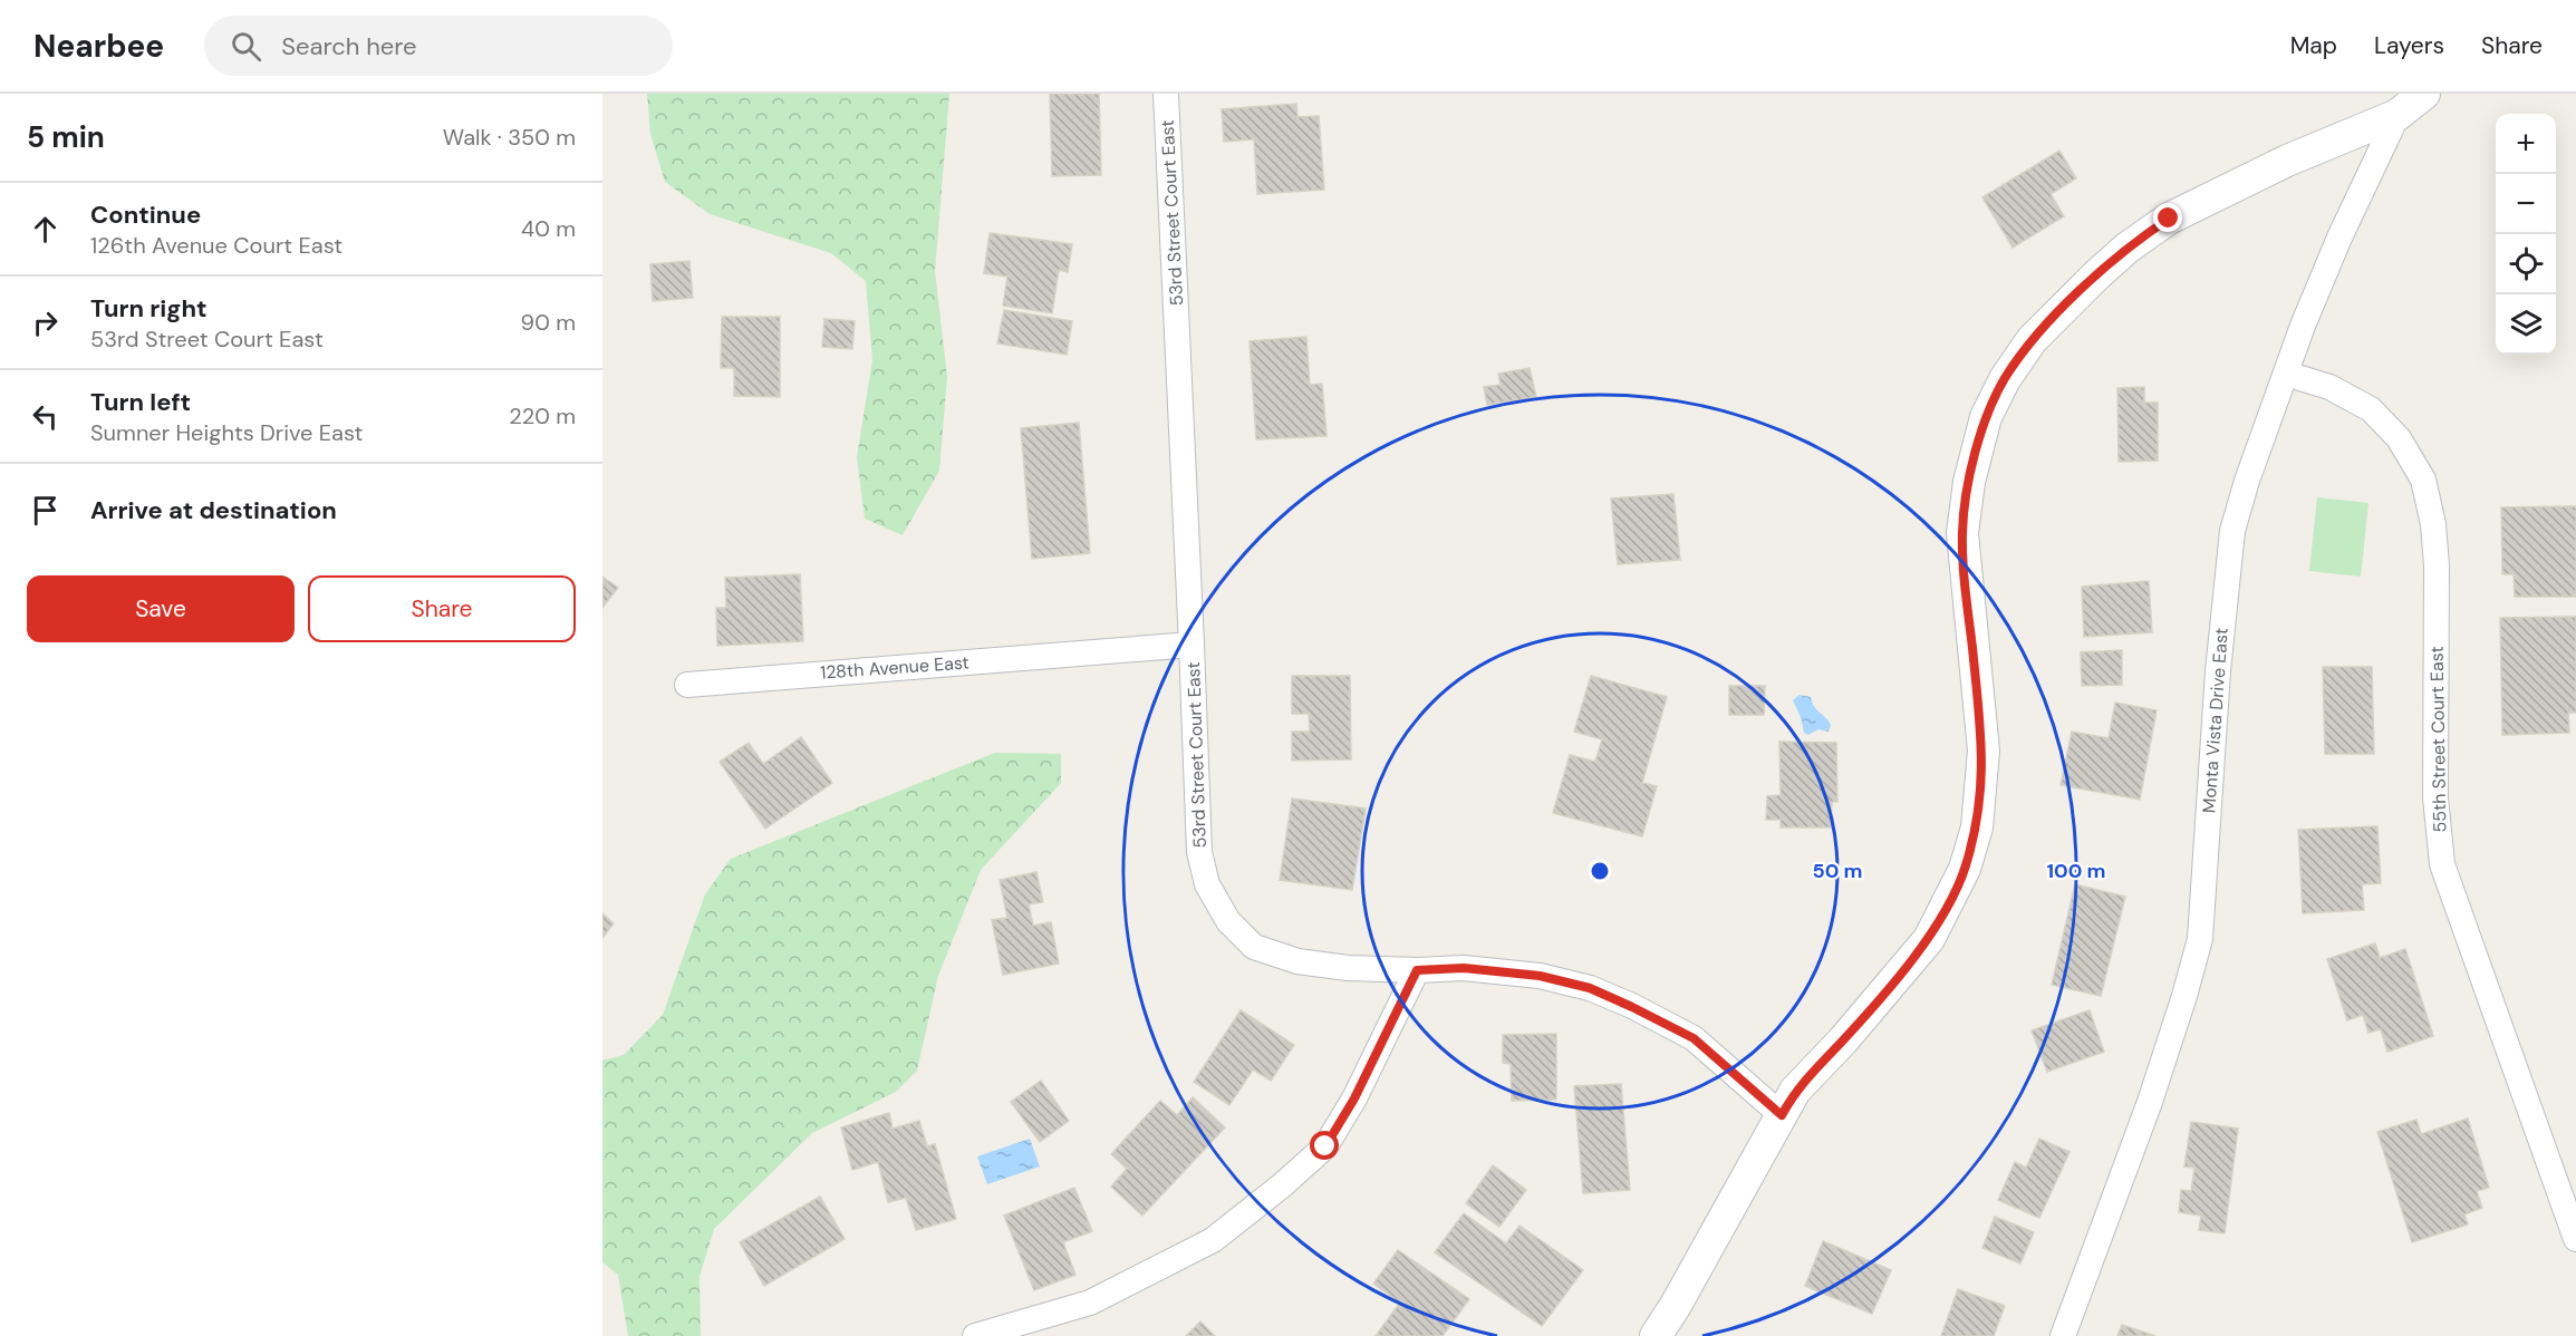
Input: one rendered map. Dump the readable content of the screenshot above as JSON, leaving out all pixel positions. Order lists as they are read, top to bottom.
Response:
{
  "streets": {
    "street": [
      "53rd Street Court East",
      "128th Avenue East",
      "Monta Vista Drive East",
      "55th Street Court East"
    ]
  },
  "crossings": [
    ["53rd Street Court East", "128th Avenue East"],
    ["Monta Vista Drive East", "55th Street Court East"]
  ],
  "page": {
    "header": "Nearbee",
    "search": "Search here",
    "nav": ["Map", "Layers", "Share"],
    "heading": ["5 min", "Walk · 350 m"],
    "map_buttons": ["+", "−"],
    "list": [
      ["Continue", "126th Avenue Court East", "40 m"],
      ["Turn right", "53rd Street Court East", "90 m"],
      ["Turn left", "Sumner Heights Drive East", "220 m"],
      "Arrive at destination"
    ],
    "buttons": ["Save", "Share"]
  },
  "rings": ["50 m", "100 m"]
}
